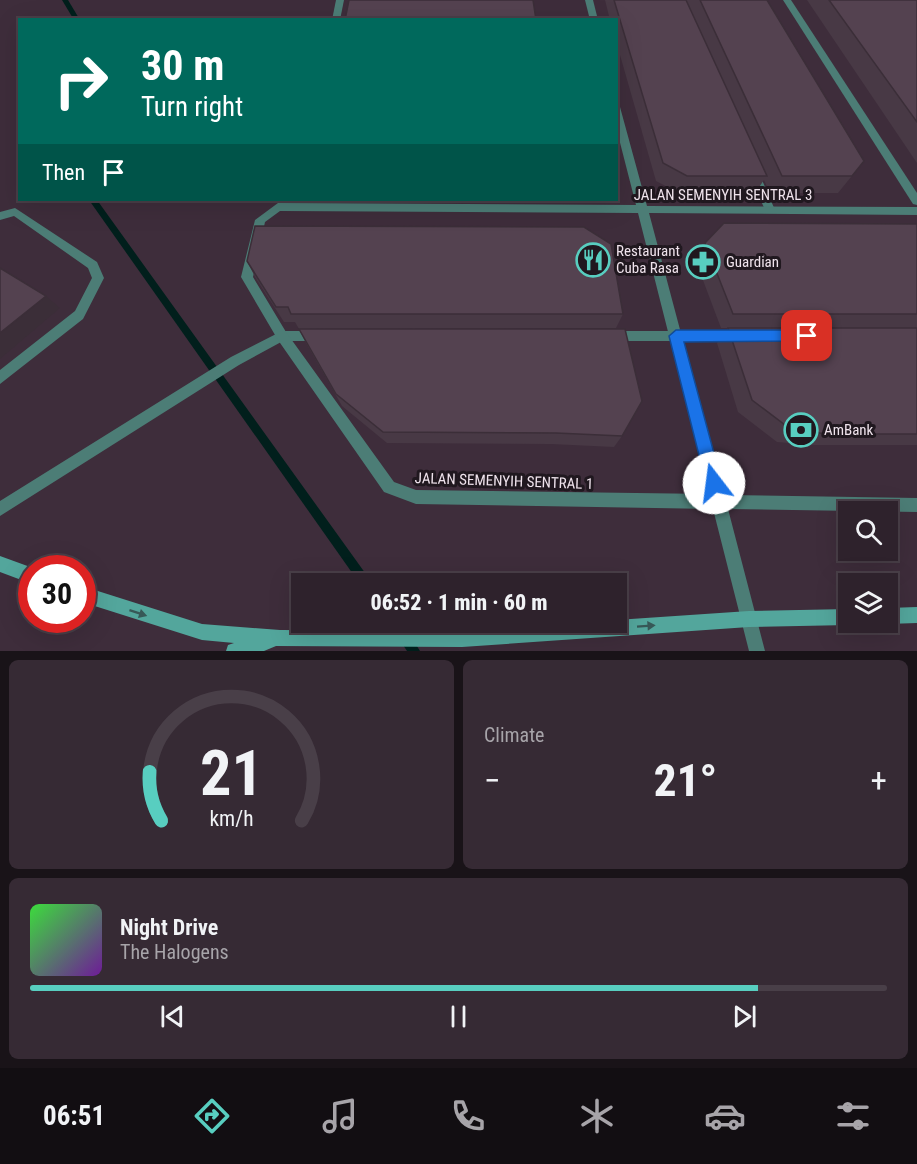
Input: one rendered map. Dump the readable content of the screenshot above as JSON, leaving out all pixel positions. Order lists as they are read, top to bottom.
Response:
{
  "streets": {
    "street": ["JALAN SEMENYIH SENTRAL 3", "JALAN SEMENYIH SENTRAL 1"]
  },
  "crossings": [
    ["JALAN SEMENYIH SENTRAL 3", "JALAN SEMENYIH SENTRAL 1"]
  ],
  "places": {
    "restaurant": ["Restaurant Cuba Rasa"],
    "pharmacy": ["Guardian"],
    "bank": ["AmBank"]
  },
  "page": {
    "turn": ["30 m", "Turn right"],
    "then": "Then",
    "limit": "30",
    "trip": "06:52 · 1 min · 60 m",
    "tile": "Climate",
    "heat": ["−", "21°", "+"],
    "song": ["Night Drive", "The Halogens"],
    "tabs": "06:51",
    "gauge": ["21", "km/h"]
  }
}
